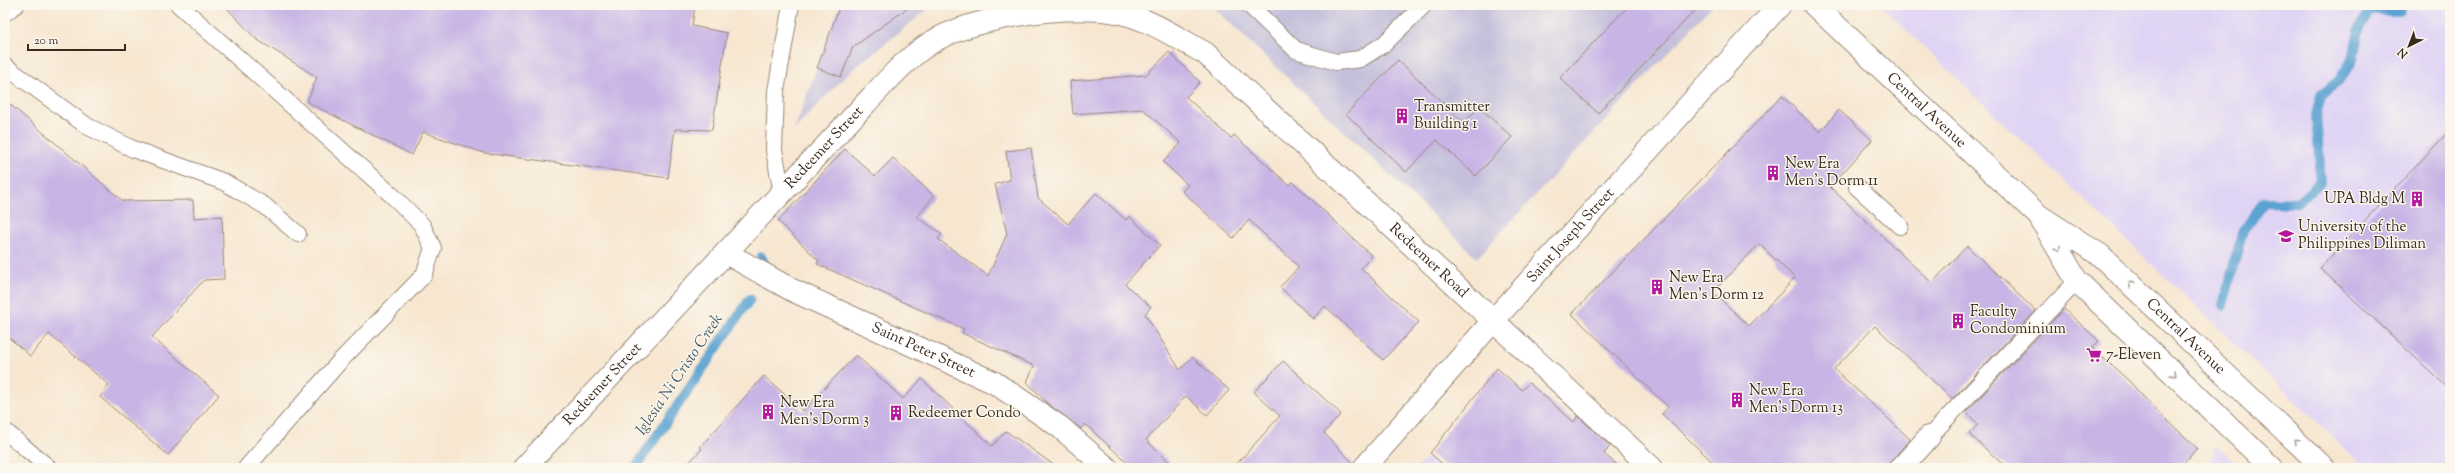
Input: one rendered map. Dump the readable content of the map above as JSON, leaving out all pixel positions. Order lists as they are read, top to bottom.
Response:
{
  "streets": {
    "street": [
      "Central Avenue",
      "Redeemer Street",
      "Saint Joseph Street",
      "Redeemer Road",
      "Saint Peter Street"
    ]
  },
  "crossings": [
    ["Redeemer Street", "Redeemer Road"],
    ["Redeemer Street", "Saint Peter Street"],
    ["Saint Joseph Street", "Redeemer Road"]
  ],
  "water": ["Iglesia Ni Cristo Creek"],
  "places": {
    "building": [
      "Transmitter Building 1",
      "New Era Men's Dorm 11",
      "UPA Bldg M",
      "New Era Men's Dorm 12",
      "Faculty Condominium",
      "New Era Men's Dorm 13",
      "New Era Men's Dorm 3",
      "Redeemer Condo"
    ],
    "school or university": ["University of the Philippines Diliman"],
    "supermarket": ["7-Eleven"]
  },
  "scale_bar": "20 m",
  "north": "bottom left"
}
